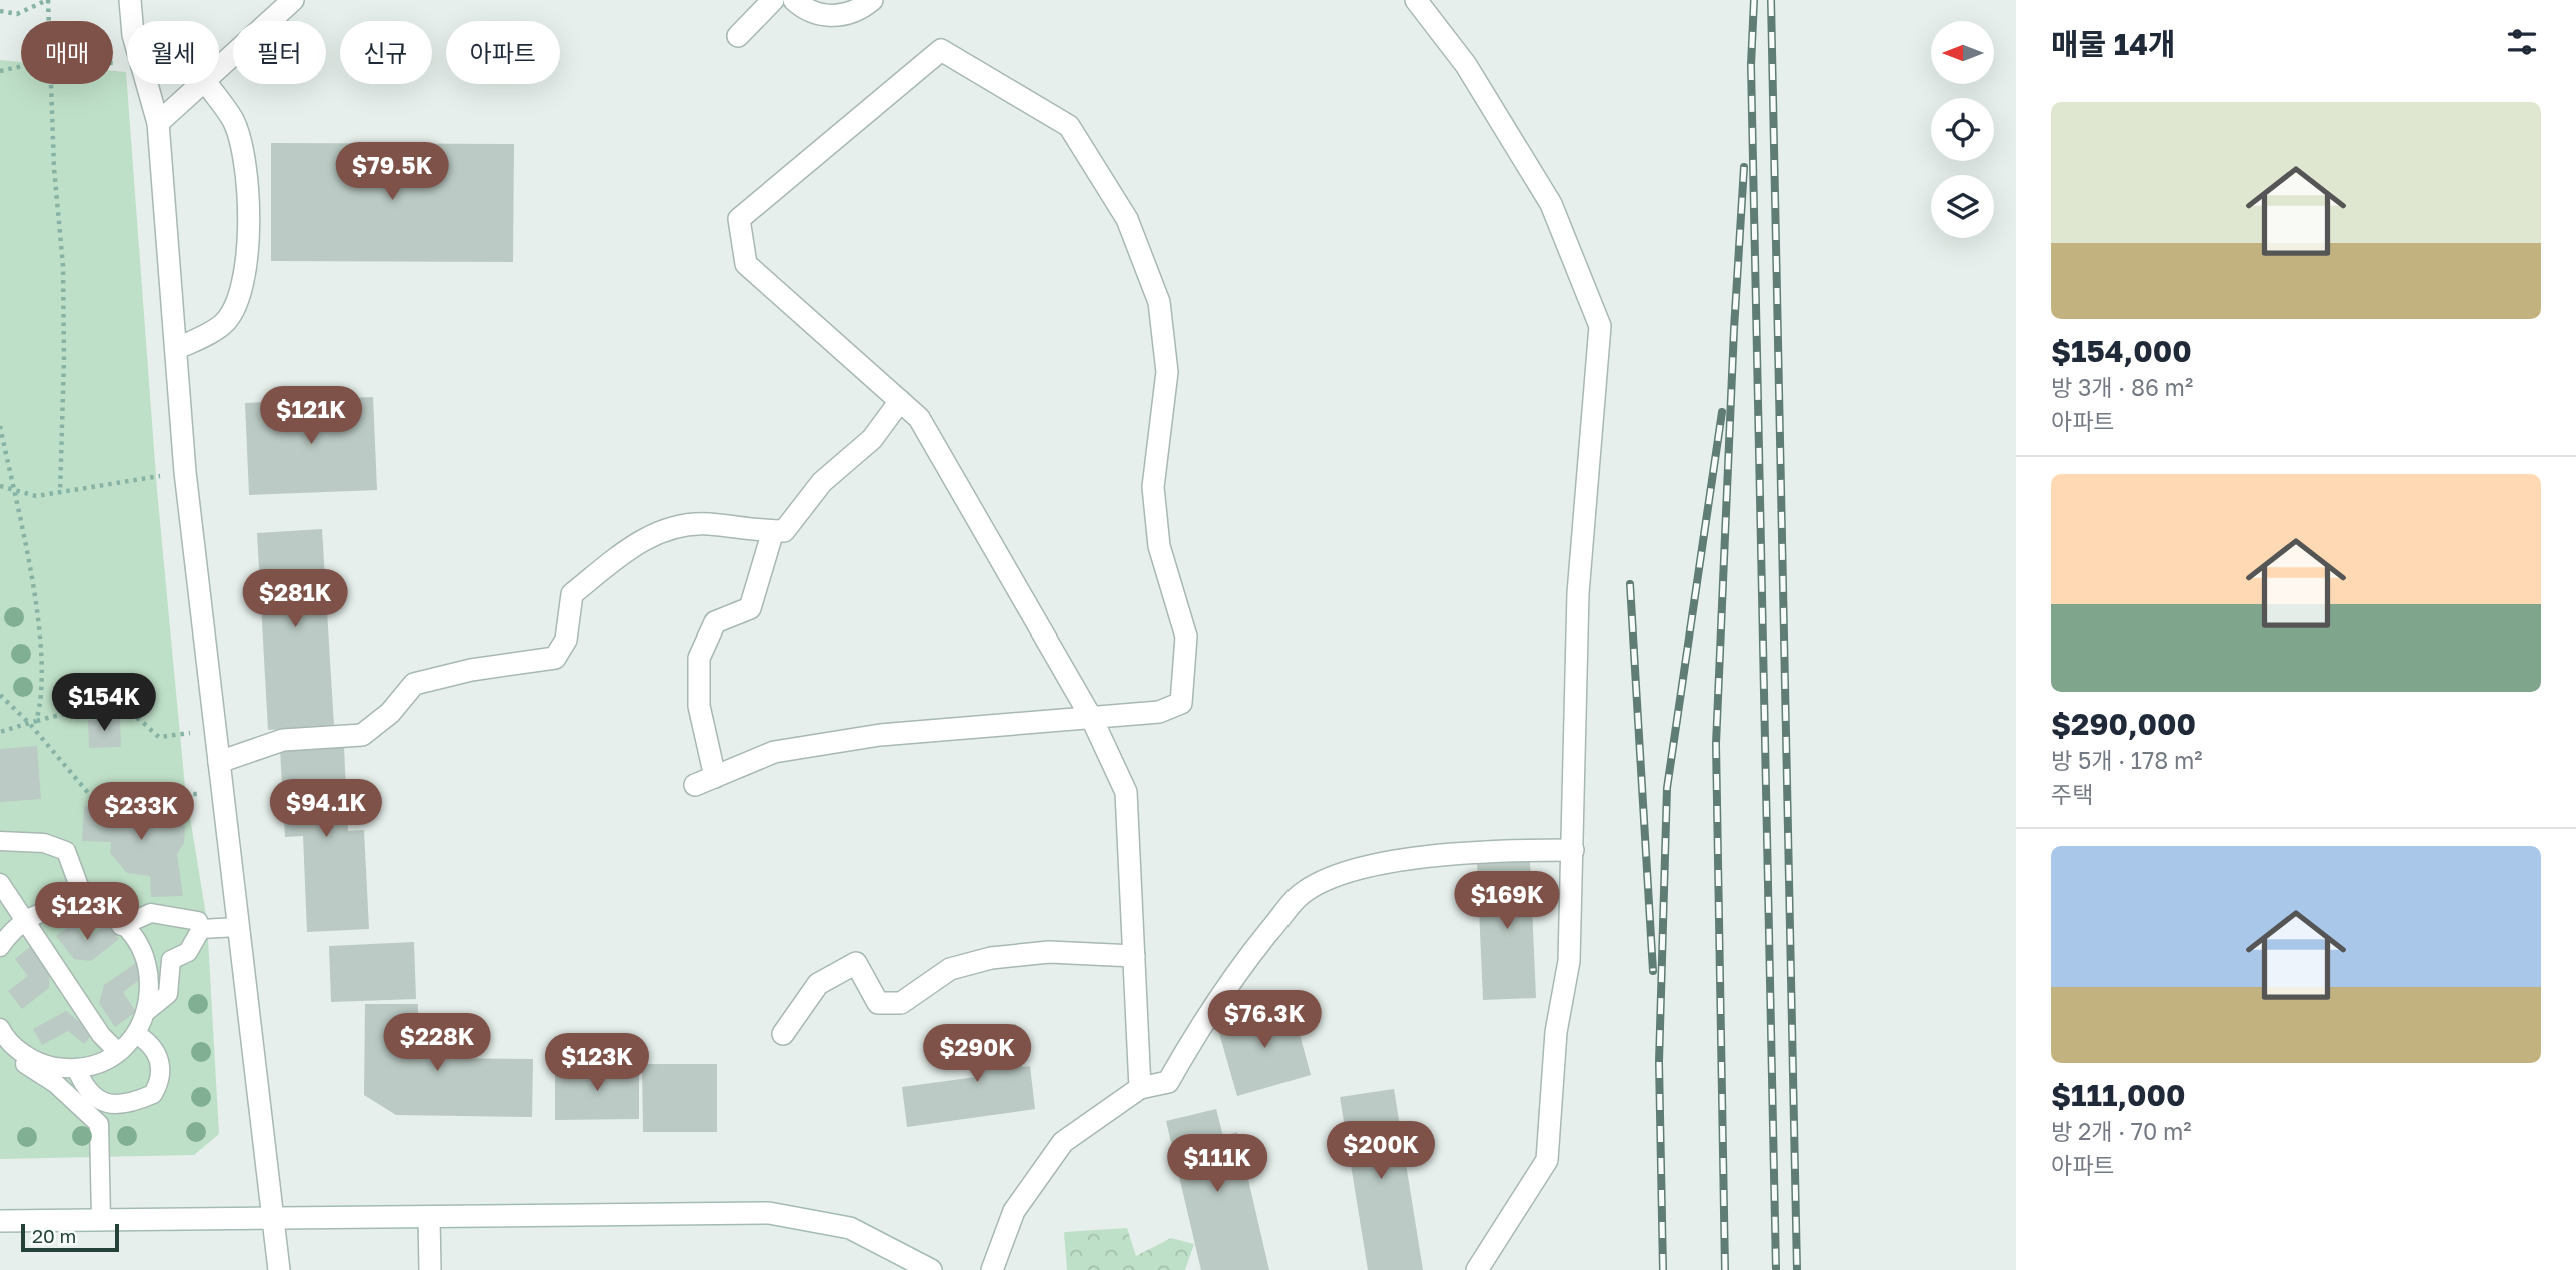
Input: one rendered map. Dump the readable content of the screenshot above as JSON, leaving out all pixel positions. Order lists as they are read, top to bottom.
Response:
{
  "scale_bar": "20 m",
  "north": "left",
  "page": {
    "heading": "매물 14개",
    "chip": [
      "매매",
      "월세",
      "필터",
      "신규",
      "아파트"
    ],
    "list": [
      {
        "name": "$154,000",
        "note": "방 3개 · 86 m² · 아파트"
      },
      {
        "name": "$290,000",
        "note": "방 5개 · 178 m² · 주택"
      },
      {
        "name": "$111,000",
        "note": "방 2개 · 70 m² · 아파트"
      }
    ],
    "price": [
      "$79.5K",
      "$121K",
      "$281K",
      "$154K",
      "$94.1K",
      "$233K",
      "$169K",
      "$123K",
      "$76.3K",
      "$228K",
      "$290K",
      "$123K",
      "$200K",
      "$111K"
    ],
    "scale": "20 m"
  }
}
